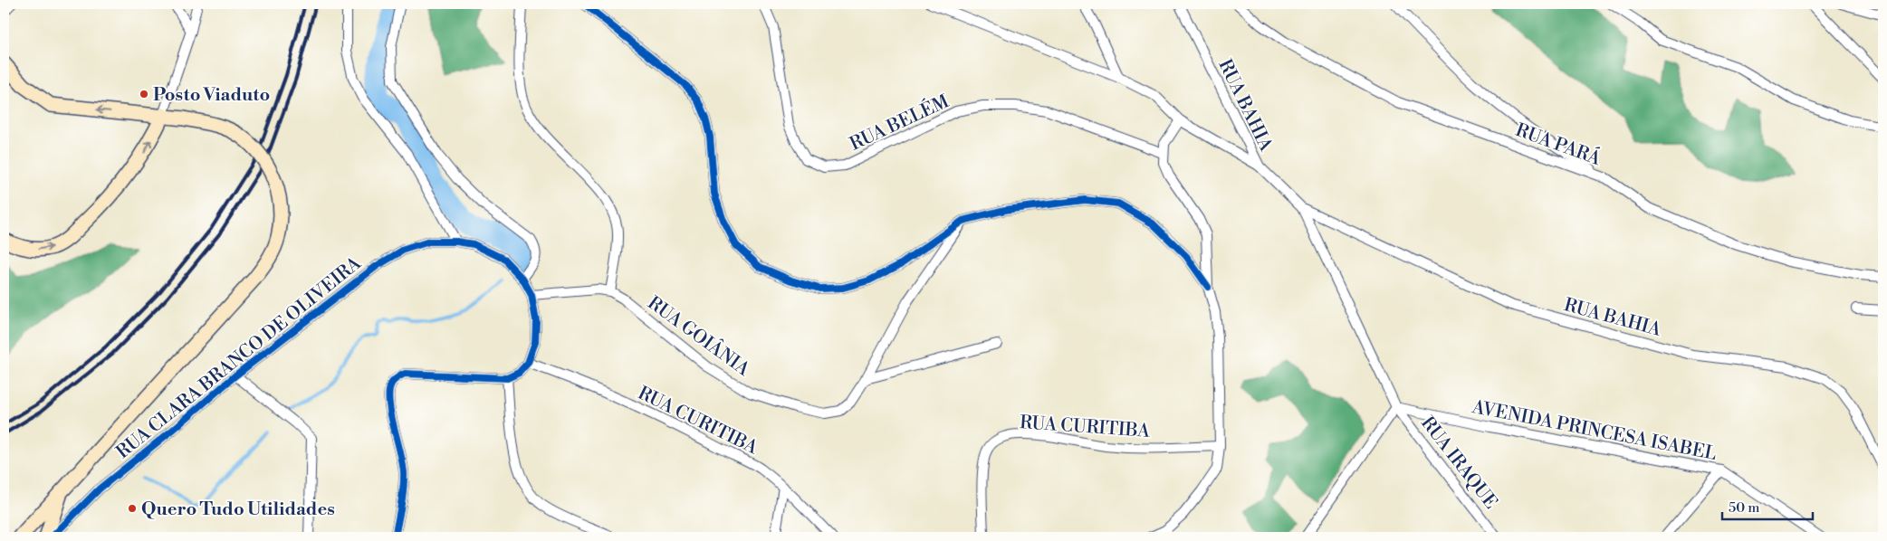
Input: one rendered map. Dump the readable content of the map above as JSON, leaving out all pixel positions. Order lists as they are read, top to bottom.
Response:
{
  "streets": {
    "street": [
      "RUA BAHIA",
      "RUA BELÉM",
      "RUA PARÁ",
      "RUA GOIÂNIA",
      "RUA CLARA BRANCO DE OLIVEIRA",
      "RUA CURITIBA",
      "AVENIDA PRINCESA ISABEL",
      "RUA IRAQUE"
    ]
  },
  "crossings": [
    ["RUA BAHIA", "AVENIDA PRINCESA ISABEL"],
    ["RUA BAHIA", "RUA IRAQUE"],
    ["RUA CLARA BRANCO DE OLIVEIRA", "RUA CURITIBA"],
    ["AVENIDA PRINCESA ISABEL", "RUA IRAQUE"]
  ],
  "places": ["Posto Viaduto", "Quero Tudo Utilidades"],
  "scale_bar": "50 m"
}
